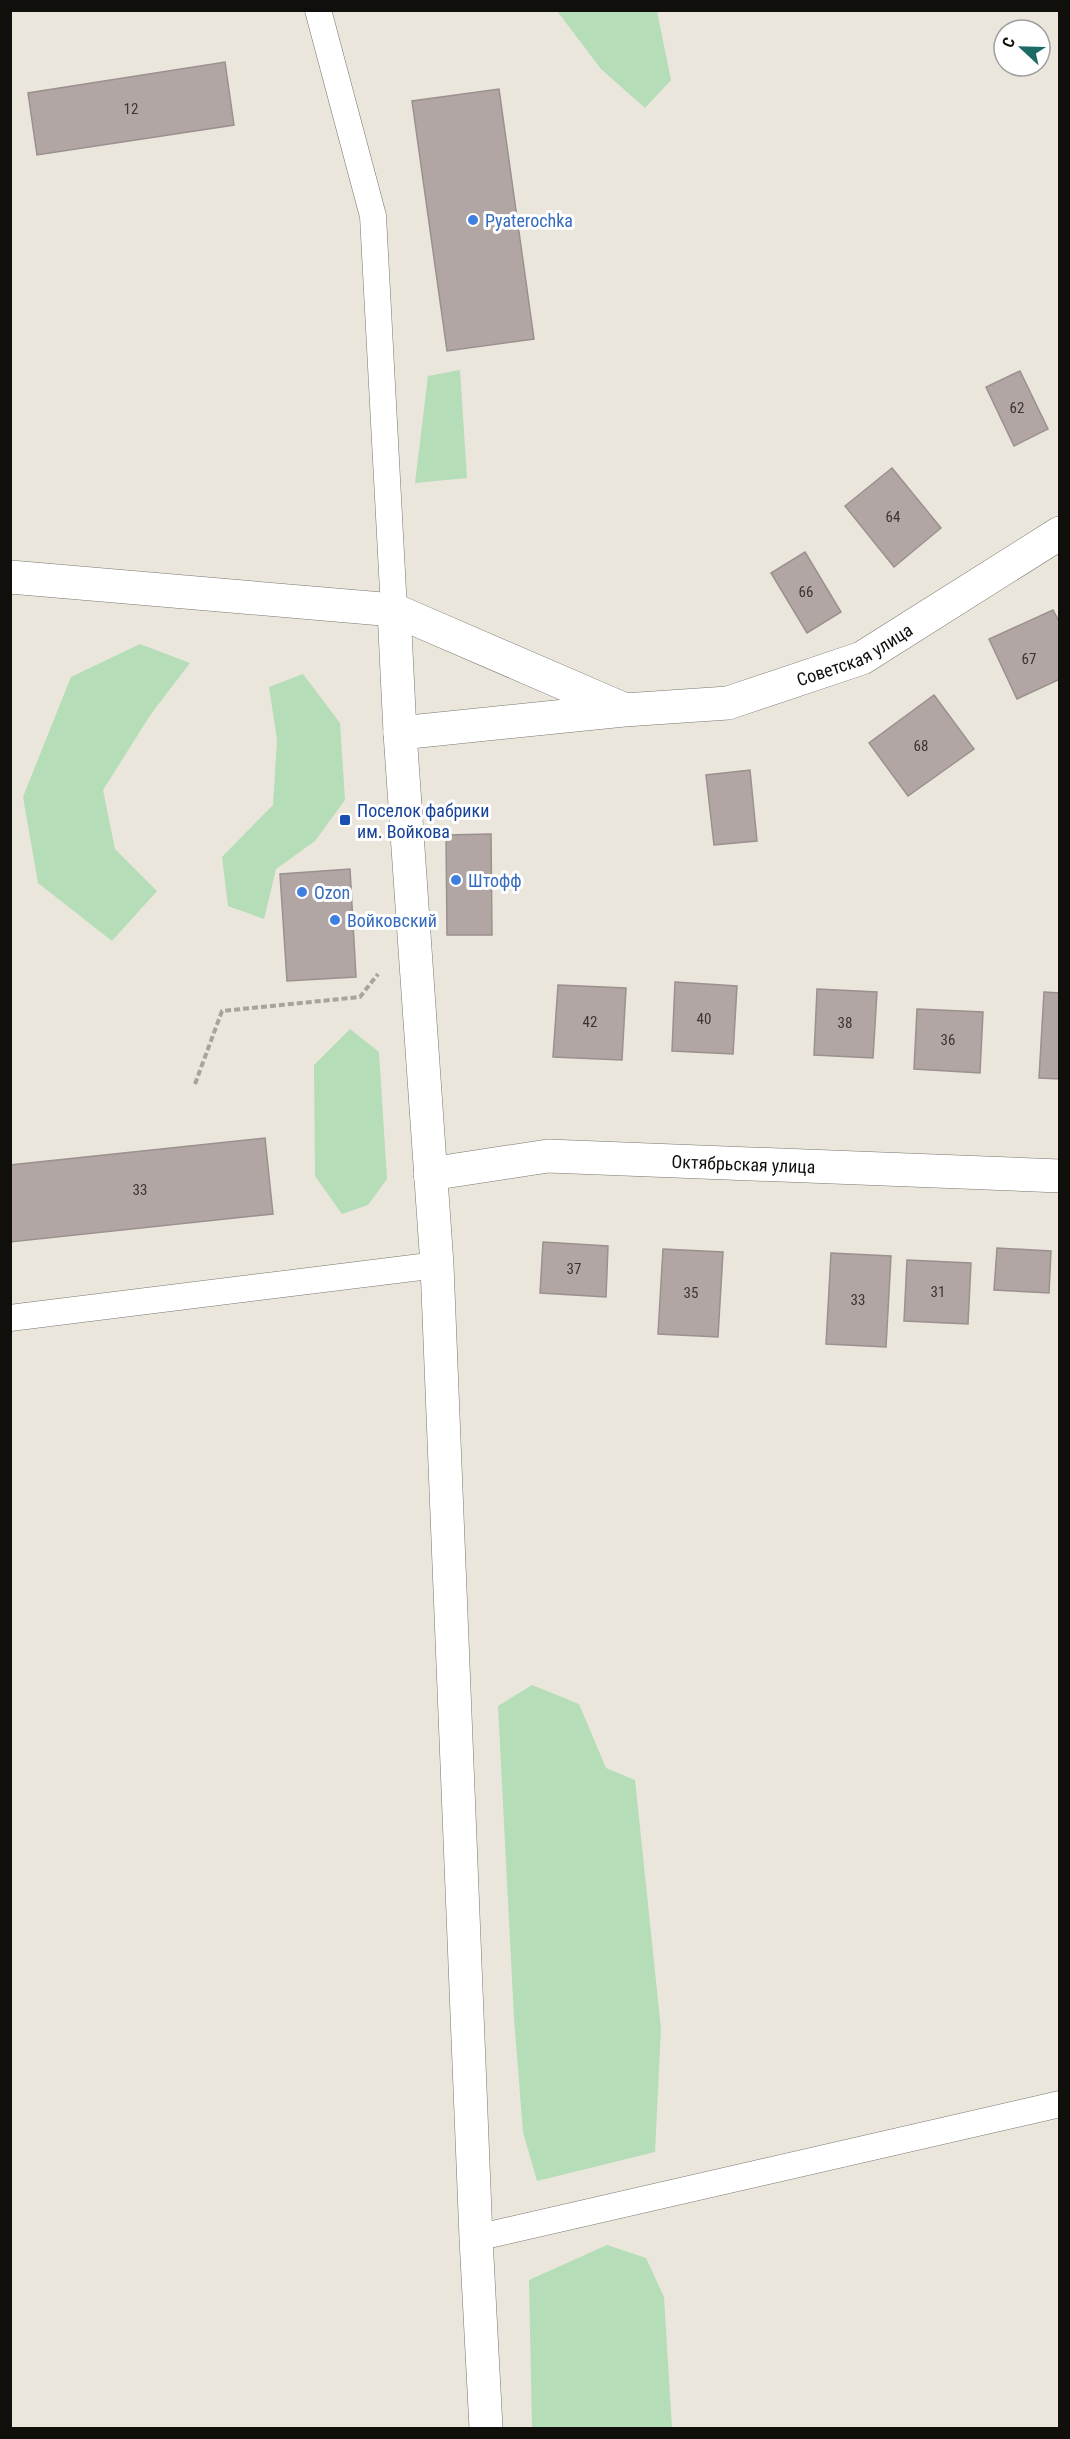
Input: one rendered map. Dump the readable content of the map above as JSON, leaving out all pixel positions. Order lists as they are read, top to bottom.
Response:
{
  "streets": {
    "street": ["Советская улица", "Октябрьская улица"]
  },
  "places": {
    "other": [
      "Pyaterochka",
      "Штофф",
      "Ozon",
      "Войковский"
    ],
    "transit": ["Поселок фабрики им. Войкова"]
  },
  "house_numbers": [
    "12",
    "62",
    "64",
    "66",
    "67",
    "68",
    "40",
    "42",
    "38",
    "36",
    "33",
    "37",
    "31",
    "35",
    "33"
  ],
  "north": "left"
}
